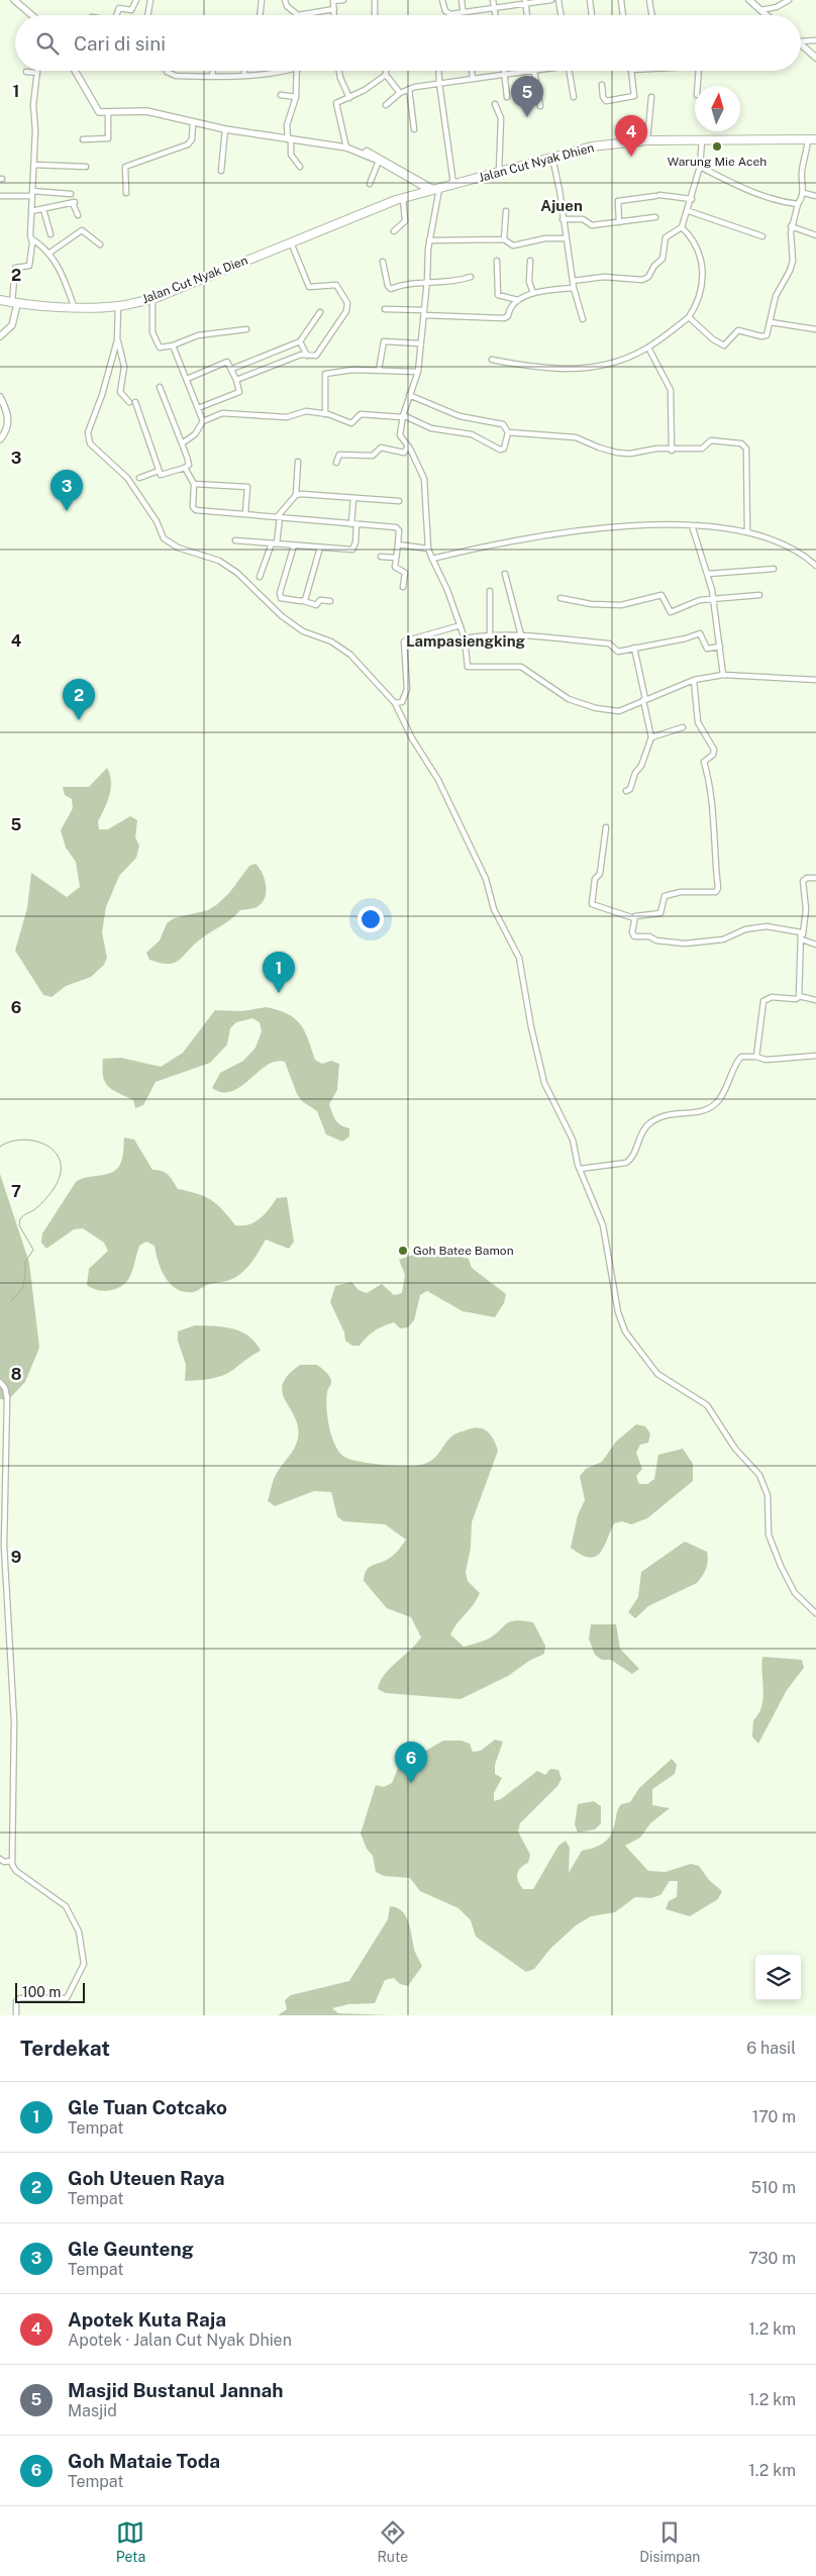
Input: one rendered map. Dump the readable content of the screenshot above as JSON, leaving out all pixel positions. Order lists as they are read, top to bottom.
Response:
{
  "streets": {
    "highway": ["Jalan Cut Nyak Dhien", "Jalan Cut Nyak Dien"]
  },
  "crossings": [
    ["Jalan Cut Nyak Dhien", "Jalan Cut Nyak Dien"]
  ],
  "districts": ["Ajuen", "Lampasiengking"],
  "places": ["Warung Mie Aceh", "Goh Batee Bamon"],
  "scale_bar": "100 m",
  "north": "top",
  "page": {
    "search": "Cari di sini",
    "pins": [
      "5",
      "4",
      "3",
      "2",
      "1",
      "6"
    ],
    "scale": "100 m",
    "heading": ["Terdekat", "6 hasil"],
    "list": [
      {
        "mark": "1",
        "name": "Gle Tuan Cotcako",
        "note": "Tempat",
        "value": "170 m"
      },
      {
        "mark": "2",
        "name": "Goh Uteuen Raya",
        "note": "Tempat",
        "value": "510 m"
      },
      {
        "mark": "3",
        "name": "Gle Geunteng",
        "note": "Tempat",
        "value": "730 m"
      },
      {
        "mark": "4",
        "name": "Apotek Kuta Raja",
        "note": "Apotek · Jalan Cut Nyak Dhien",
        "value": "1.2 km"
      },
      {
        "mark": "5",
        "name": "Masjid Bustanul Jannah",
        "note": "Masjid",
        "value": "1.2 km"
      },
      {
        "mark": "6",
        "name": "Goh Mataie Toda",
        "note": "Tempat",
        "value": "1.2 km"
      }
    ],
    "nav": ["Peta", "Rute", "Disimpan"]
  },
  "grid": {
    "rows": [
      "1",
      "2",
      "3",
      "4",
      "5",
      "6",
      "7",
      "8",
      "9"
    ]
  }
}
